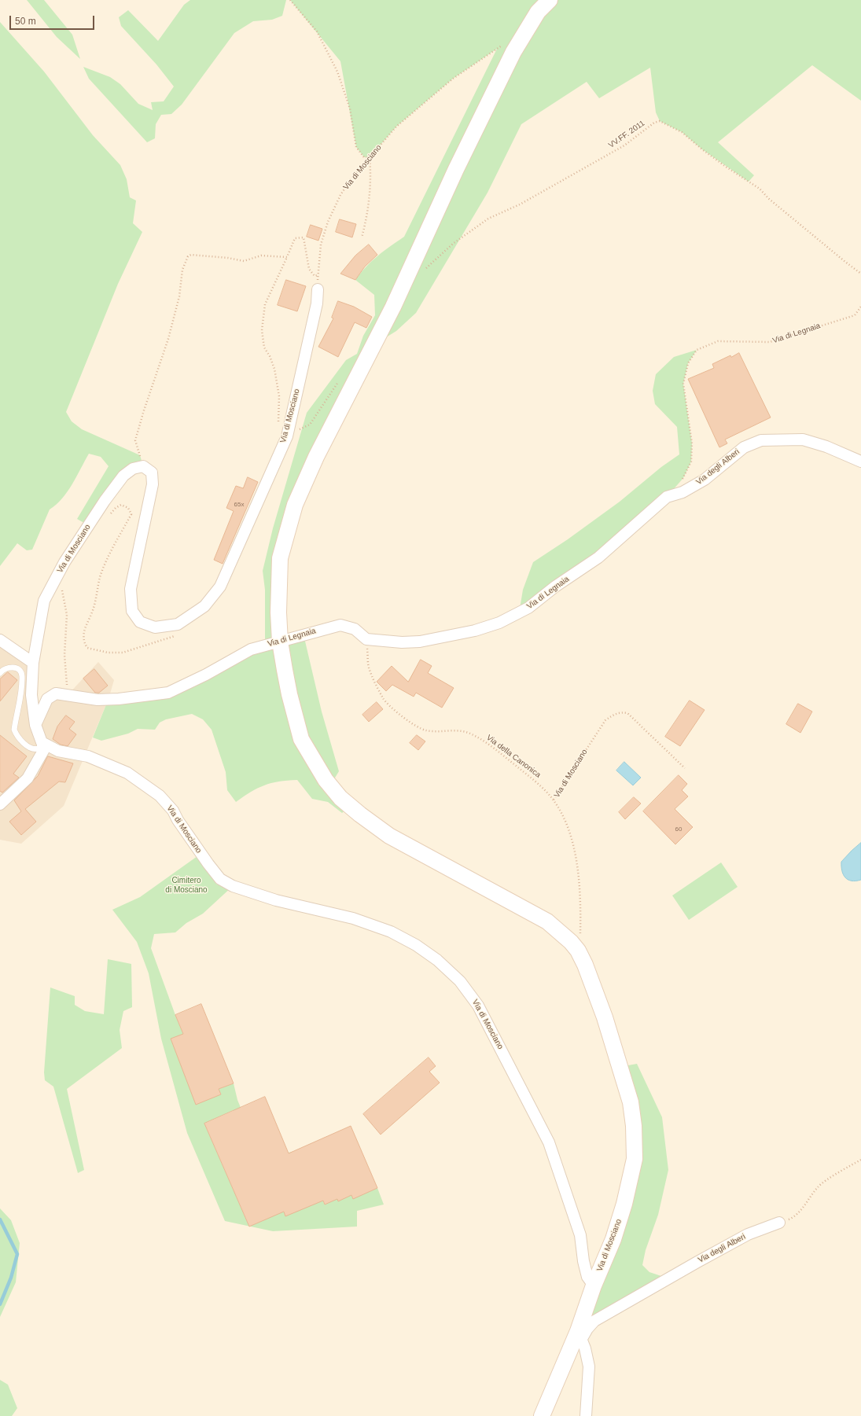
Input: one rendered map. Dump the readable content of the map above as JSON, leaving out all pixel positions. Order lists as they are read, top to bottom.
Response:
{
  "streets": {
    "main road": ["Via di Mosciano"],
    "street": ["Via di Legnaia", "Via degli Alberi"],
    "path": ["VV.FF. 2011", "Via della Canonica"]
  },
  "crossings": [
    ["Via di Mosciano", "Via di Legnaia"],
    ["Via di Mosciano", "Via degli Alberi"],
    ["Via di Mosciano", "Via della Canonica"],
    ["Via di Legnaia", "Via degli Alberi"],
    ["Via di Legnaia", "Via della Canonica"]
  ],
  "parks": ["Cimitero di Mosciano"],
  "house_numbers": ["65x", "60"],
  "scale_bar": "50 m"
}
